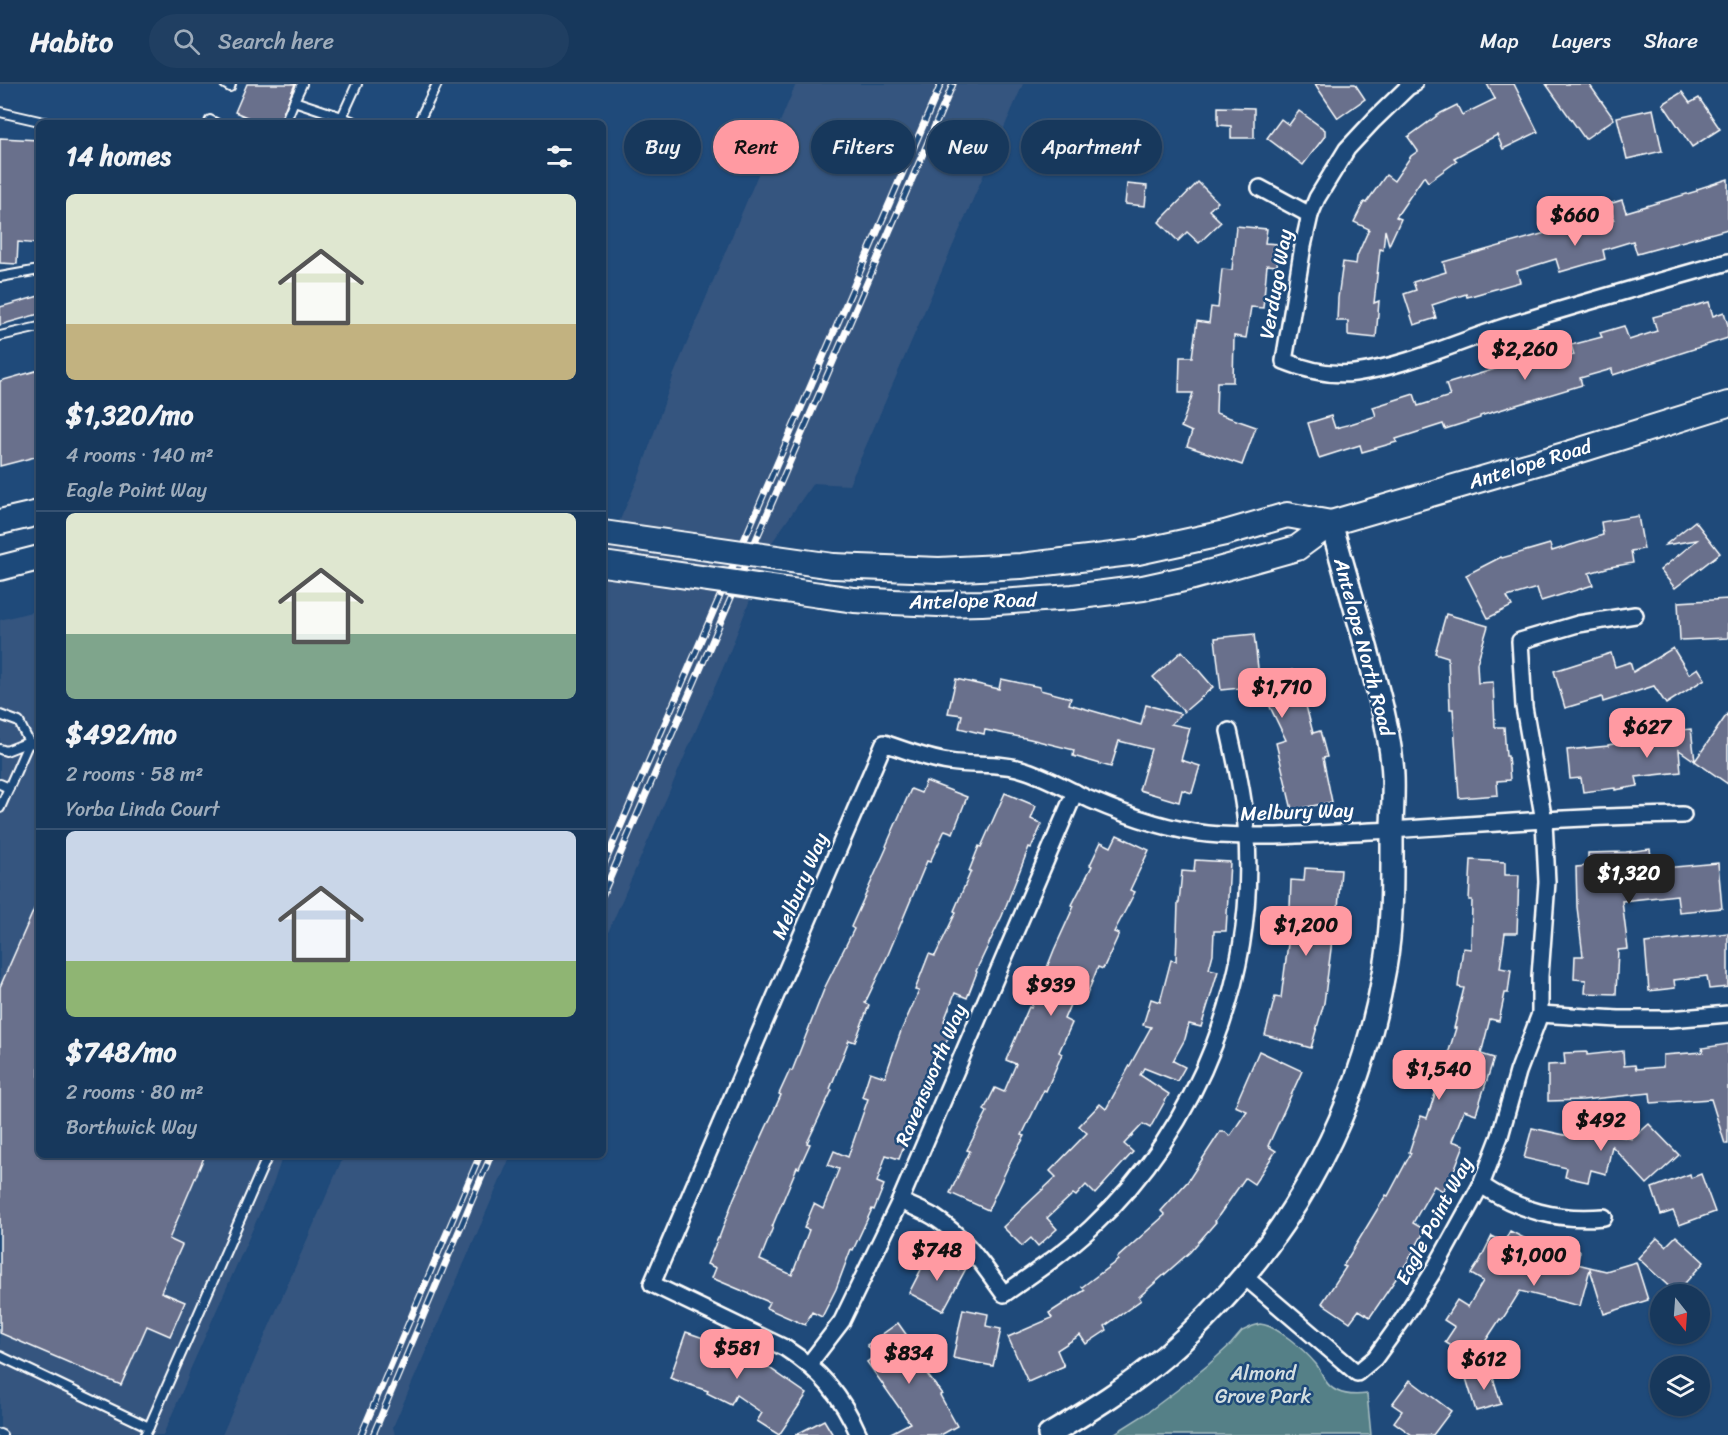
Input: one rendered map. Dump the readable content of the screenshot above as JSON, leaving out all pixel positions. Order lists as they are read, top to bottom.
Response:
{
  "streets": {
    "main road": ["Antelope Road", "Antelope North Road"],
    "street": [
      "Verdugo Way",
      "Melbury Way",
      "Ravensworth Way",
      "Eagle Point Way"
    ]
  },
  "crossings": [
    ["Antelope Road", "Antelope North Road"],
    ["Antelope North Road", "Melbury Way"],
    ["Antelope North Road", "Eagle Point Way"],
    ["Melbury Way", "Ravensworth Way"],
    ["Melbury Way", "Eagle Point Way"]
  ],
  "parks": ["Almond Grove Park"],
  "north": "bottom",
  "page": {
    "header": "Habito",
    "search": "Search here",
    "nav": ["Map", "Layers", "Share"],
    "chip": [
      "Buy",
      "Rent",
      "Filters",
      "New",
      "Apartment"
    ],
    "heading": "14 homes",
    "list": [
      {
        "name": "$1,320/mo",
        "note": "4 rooms · 140 m² · Eagle Point Way"
      },
      {
        "name": "$492/mo",
        "note": "2 rooms · 58 m² · Yorba Linda Court"
      },
      {
        "name": "$748/mo",
        "note": "2 rooms · 80 m² · Borthwick Way"
      }
    ],
    "price": [
      "$660",
      "$2,260",
      "$1,710",
      "$627",
      "$1,320",
      "$1,200",
      "$939",
      "$1,540",
      "$492",
      "$748",
      "$1,000",
      "$581",
      "$834",
      "$612"
    ]
  }
}
